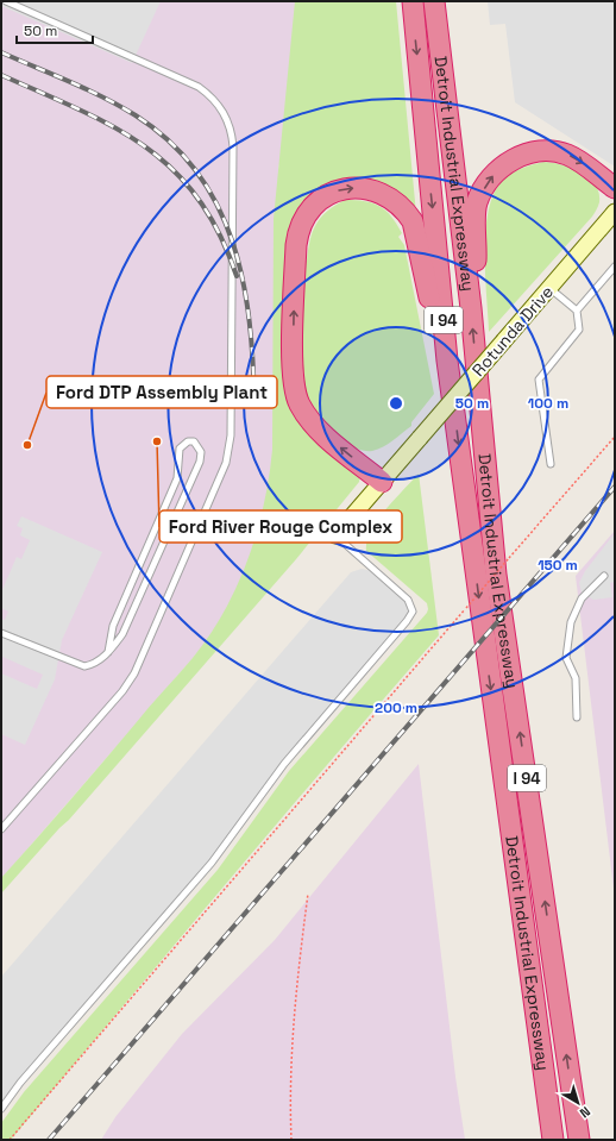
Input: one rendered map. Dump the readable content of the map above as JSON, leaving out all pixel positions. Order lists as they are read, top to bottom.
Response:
{
  "streets": {
    "highway": ["Detroit Industrial Expressway", "I 94"],
    "main road": ["Rotunda Drive"]
  },
  "places": ["Ford River Rouge Complex", "Ford DTP Assembly Plant"],
  "scale_bar": "50 m",
  "north": "bottom right",
  "rings": [
    "50 m",
    "100 m",
    "150 m",
    "200 m"
  ]
}
